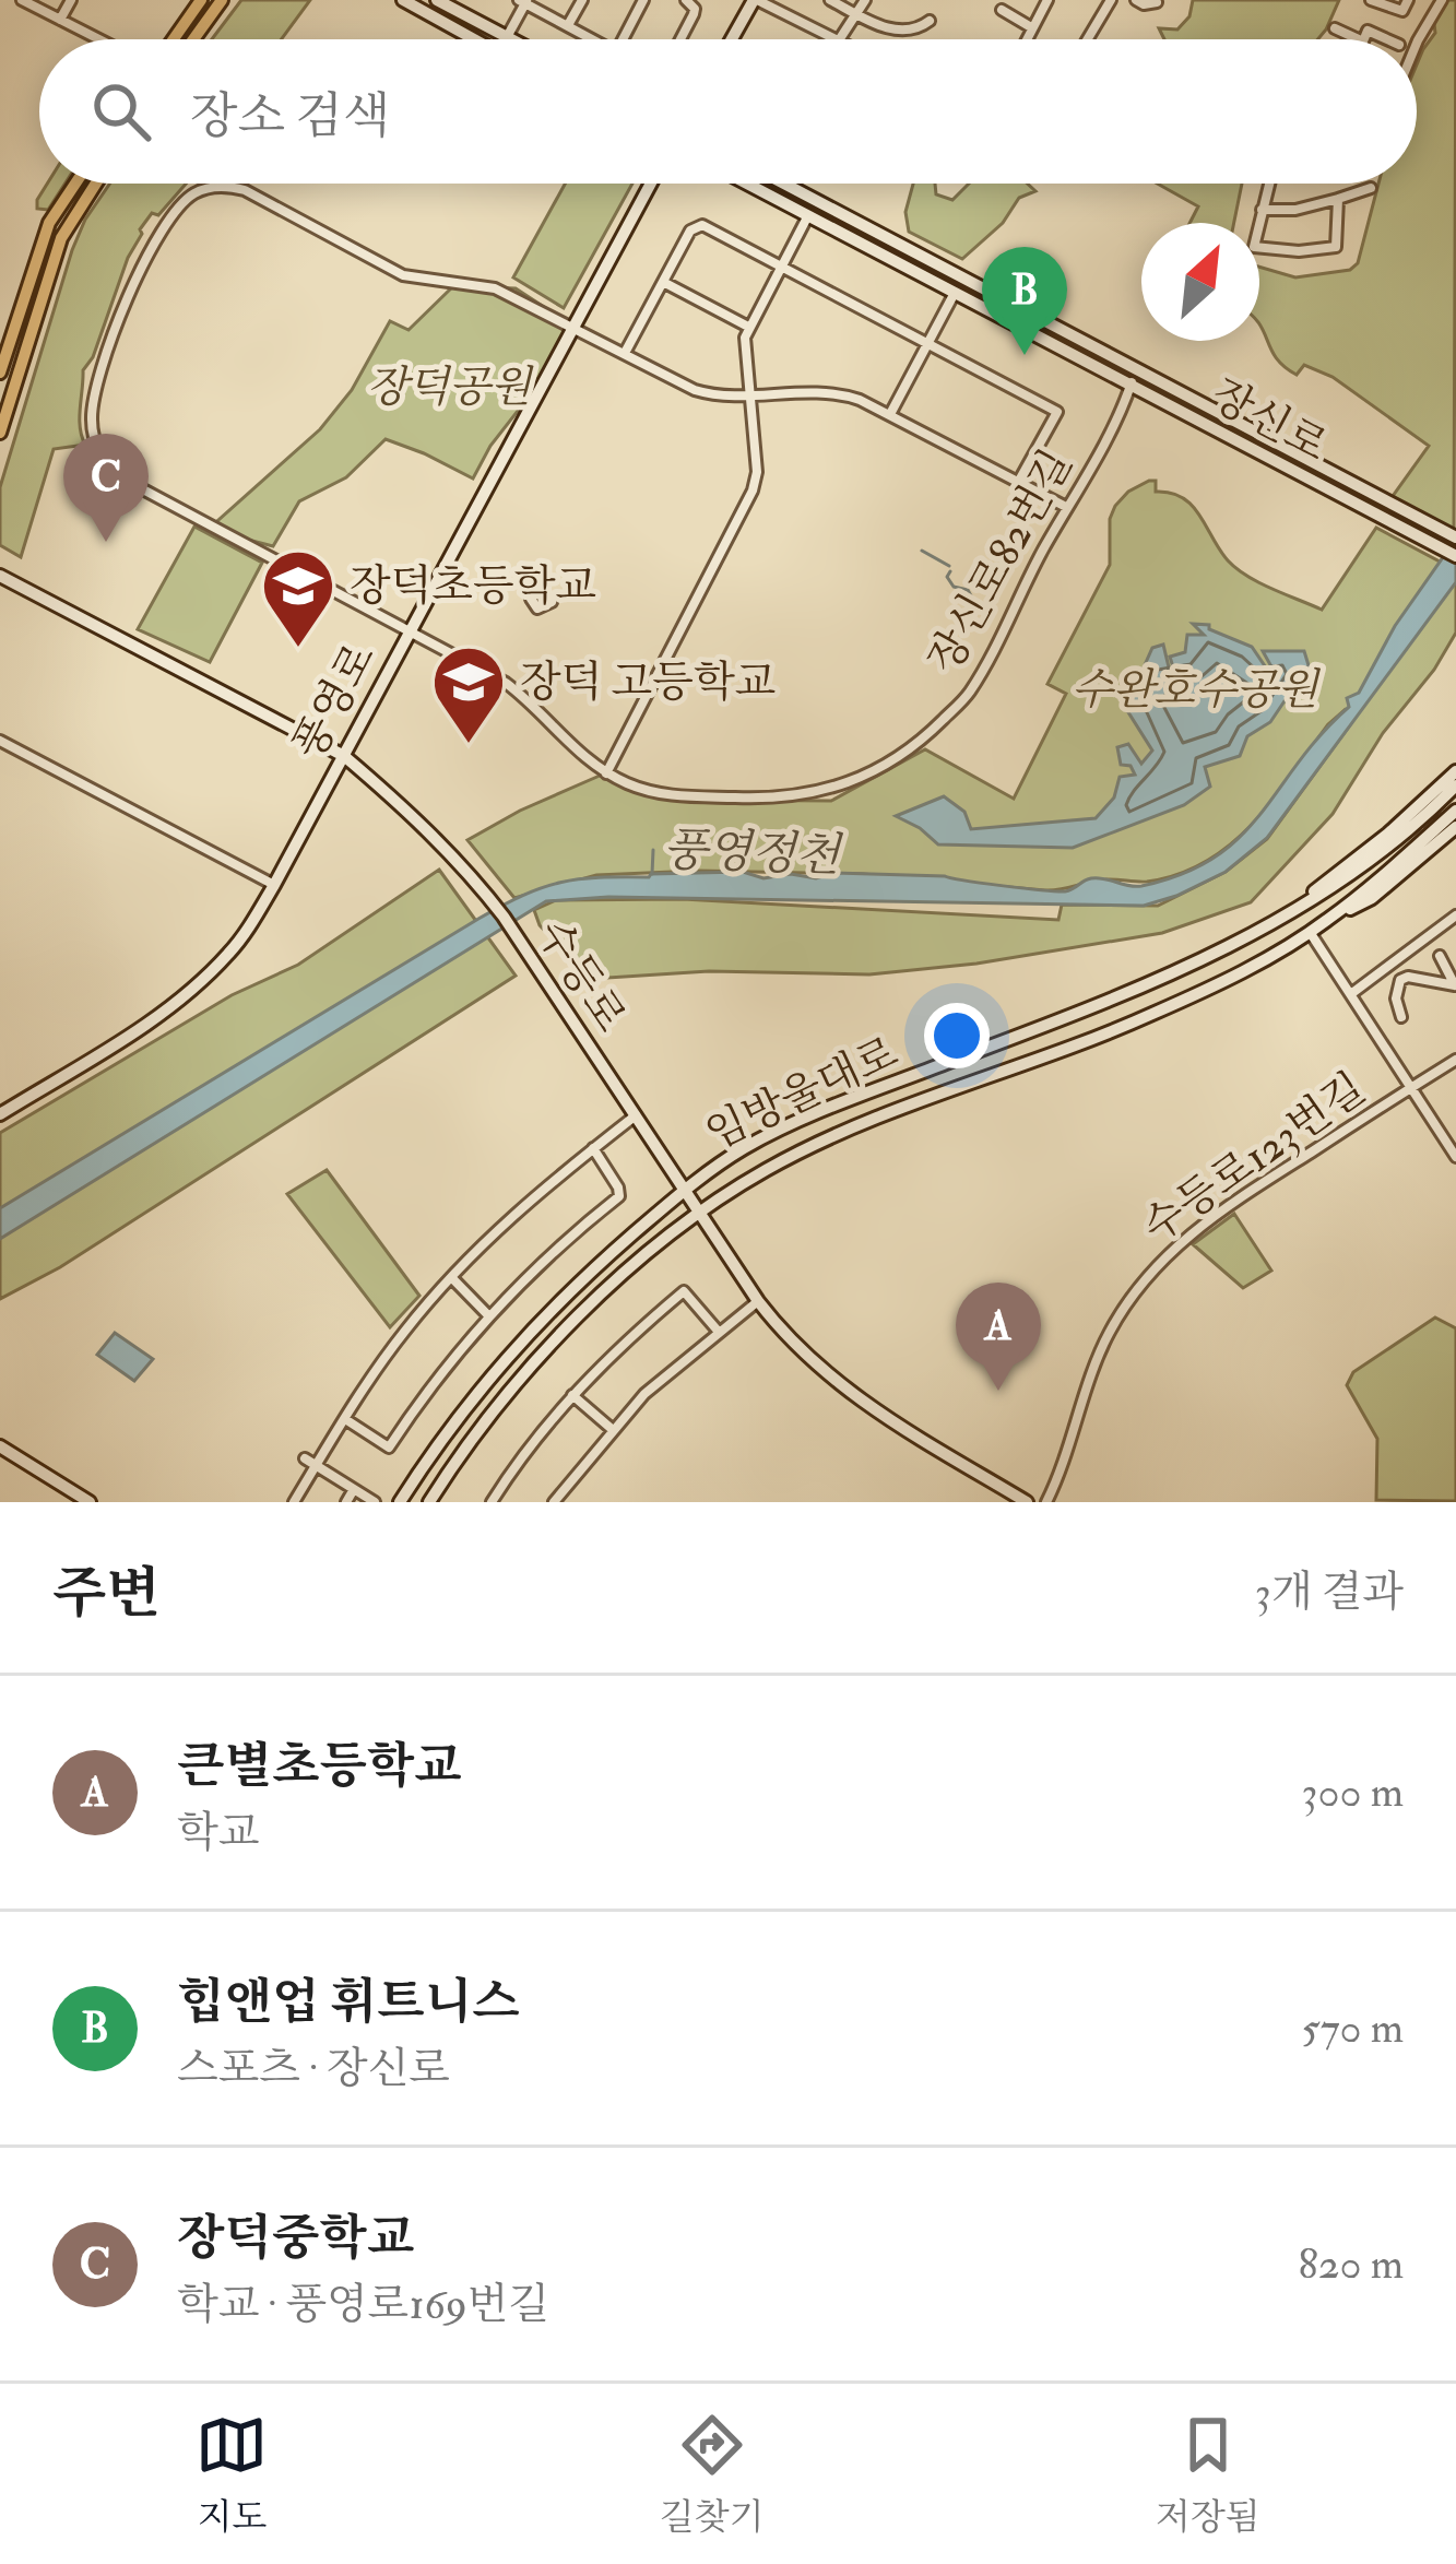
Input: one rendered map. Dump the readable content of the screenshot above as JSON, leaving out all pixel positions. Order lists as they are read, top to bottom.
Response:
{
  "streets": {
    "main road": [
      "장신로",
      "풍영로",
      "수등로",
      "임방울대로"
    ],
    "street": ["장신로82번길", "수등로123번길"]
  },
  "crossings": [
    ["장신로", "장신로82번길"],
    ["풍영로", "수등로"],
    ["수등로", "임방울대로"]
  ],
  "water": ["풍영정천"],
  "parks": ["장덕공원", "수완호수공원"],
  "places": {
    "school or university": ["장덕초등학교", "장덕 고등학교"]
  },
  "north": "top right",
  "page": {
    "search": "장소 검색",
    "pins": ["B", "C", "A"],
    "heading": ["주변", "3개 결과"],
    "list": [
      {
        "mark": "A",
        "name": "큰별초등학교",
        "note": "학교",
        "value": "300 m"
      },
      {
        "mark": "B",
        "name": "힙앤업 휘트니스",
        "note": "스포츠 · 장신로",
        "value": "570 m"
      },
      {
        "mark": "C",
        "name": "장덕중학교",
        "note": "학교 · 풍영로169번길",
        "value": "820 m"
      }
    ],
    "nav": ["지도", "길찾기", "저장됨"]
  }
}
